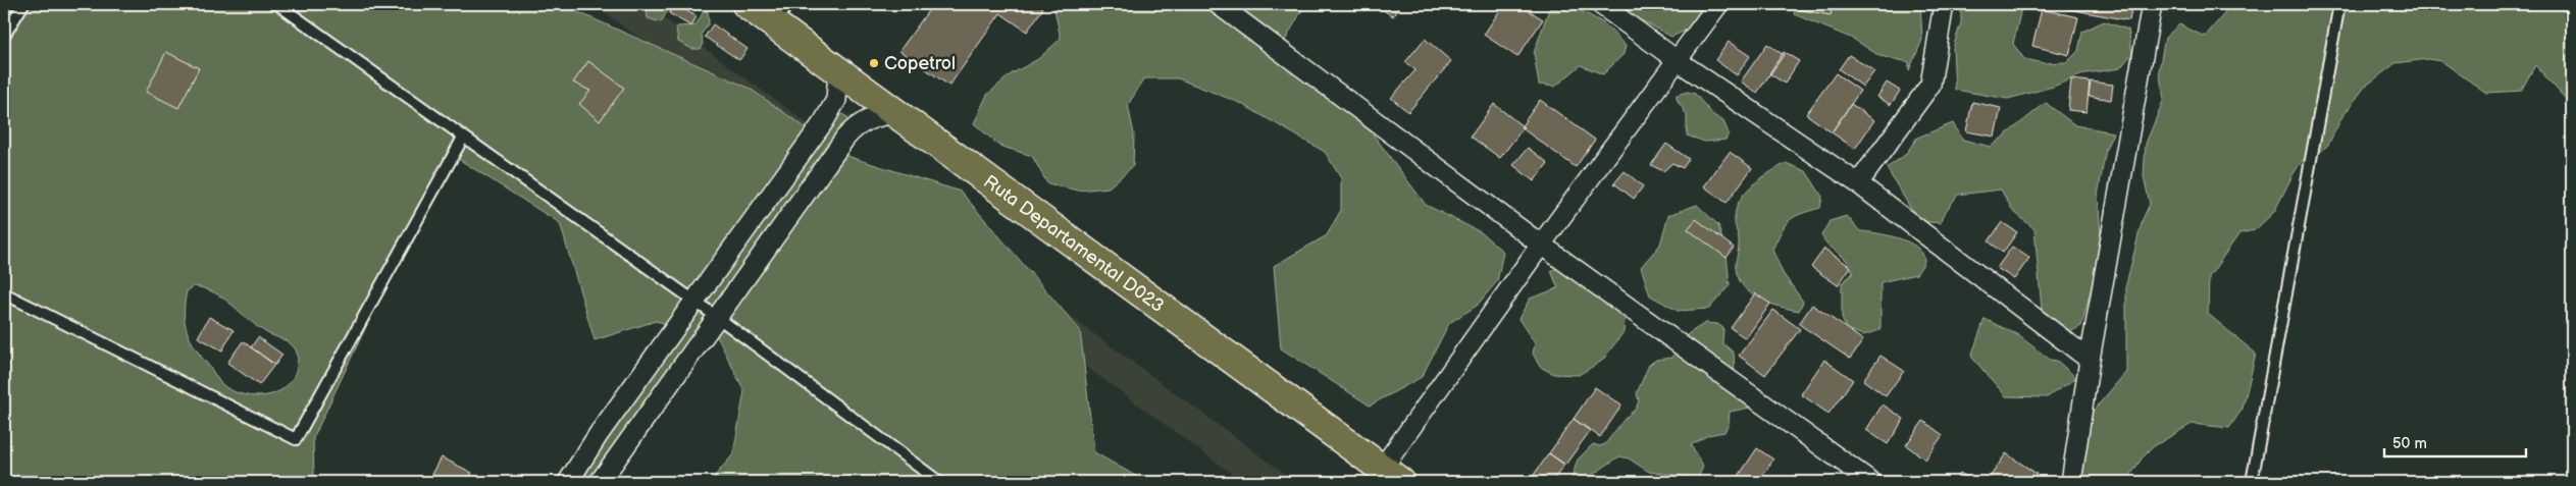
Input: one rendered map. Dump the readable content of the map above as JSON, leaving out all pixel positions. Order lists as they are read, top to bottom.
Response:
{
  "streets": {
    "main road": ["Ruta Departamental D023"]
  },
  "places": ["Copetrol"],
  "scale_bar": "50 m"
}
